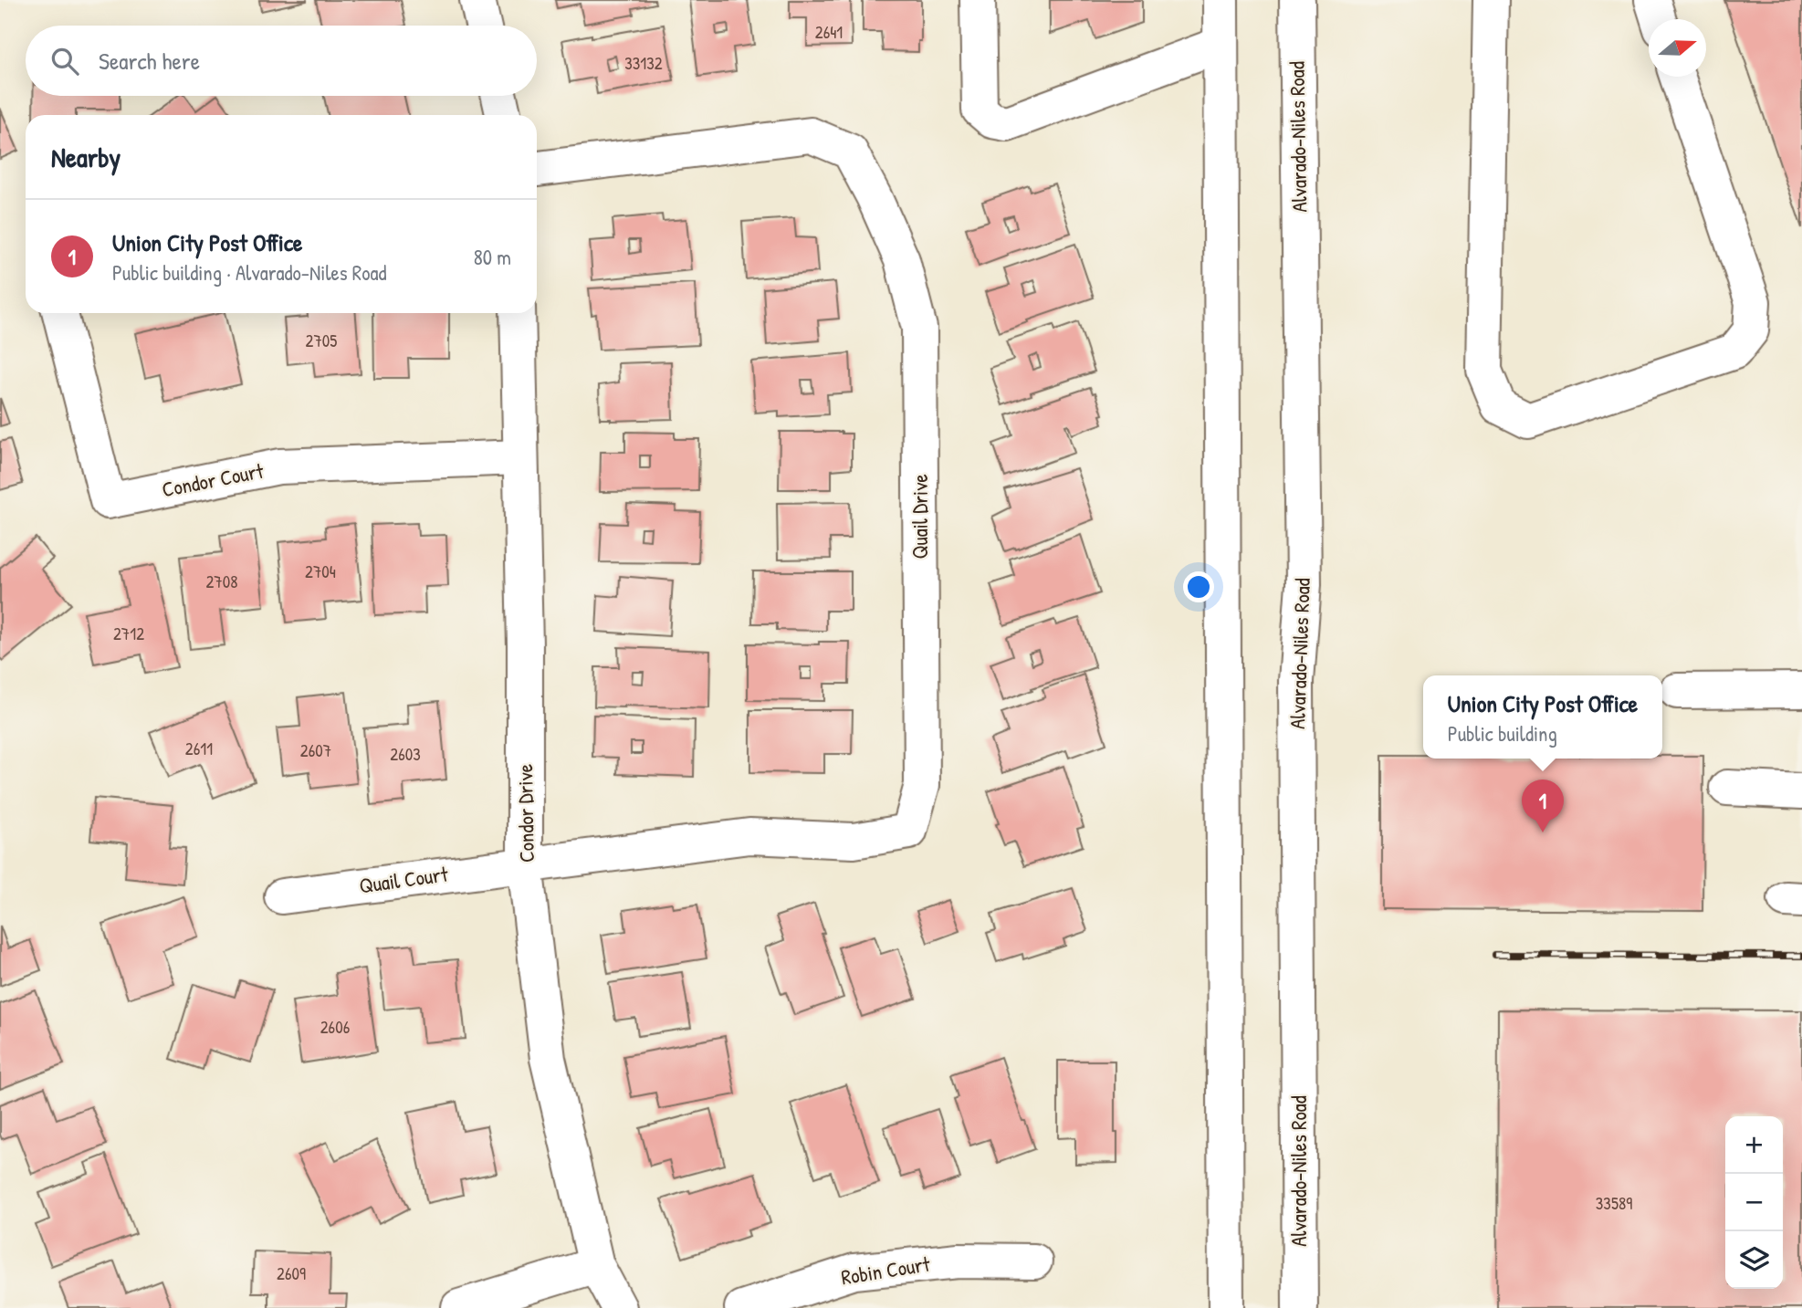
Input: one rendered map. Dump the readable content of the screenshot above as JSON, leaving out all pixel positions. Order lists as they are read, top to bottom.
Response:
{
  "streets": {
    "street": [
      "Alvarado-Niles Road",
      "Condor Court",
      "Quail Drive",
      "Condor Drive",
      "Quail Court",
      "Robin Court"
    ]
  },
  "crossings": [
    ["Condor Court", "Condor Drive"],
    ["Quail Drive", "Condor Drive"],
    ["Quail Drive", "Quail Court"],
    ["Condor Drive", "Quail Court"]
  ],
  "house_numbers": [
    "2641",
    "33132",
    "2705",
    "2704",
    "2708",
    "2712",
    "2611",
    "2607",
    "2603",
    "2606",
    "33589",
    "2609"
  ],
  "north": "right",
  "page": {
    "search": "Search here",
    "heading": "Nearby",
    "list": [
      {
        "mark": "1",
        "name": "Union City Post Office",
        "note": "Public building · Alvarado-Niles Road",
        "value": "80 m"
      }
    ],
    "popup": ["Union City Post Office", "Public building"],
    "pins": "1",
    "map_buttons": ["+", "−"]
  }
}
